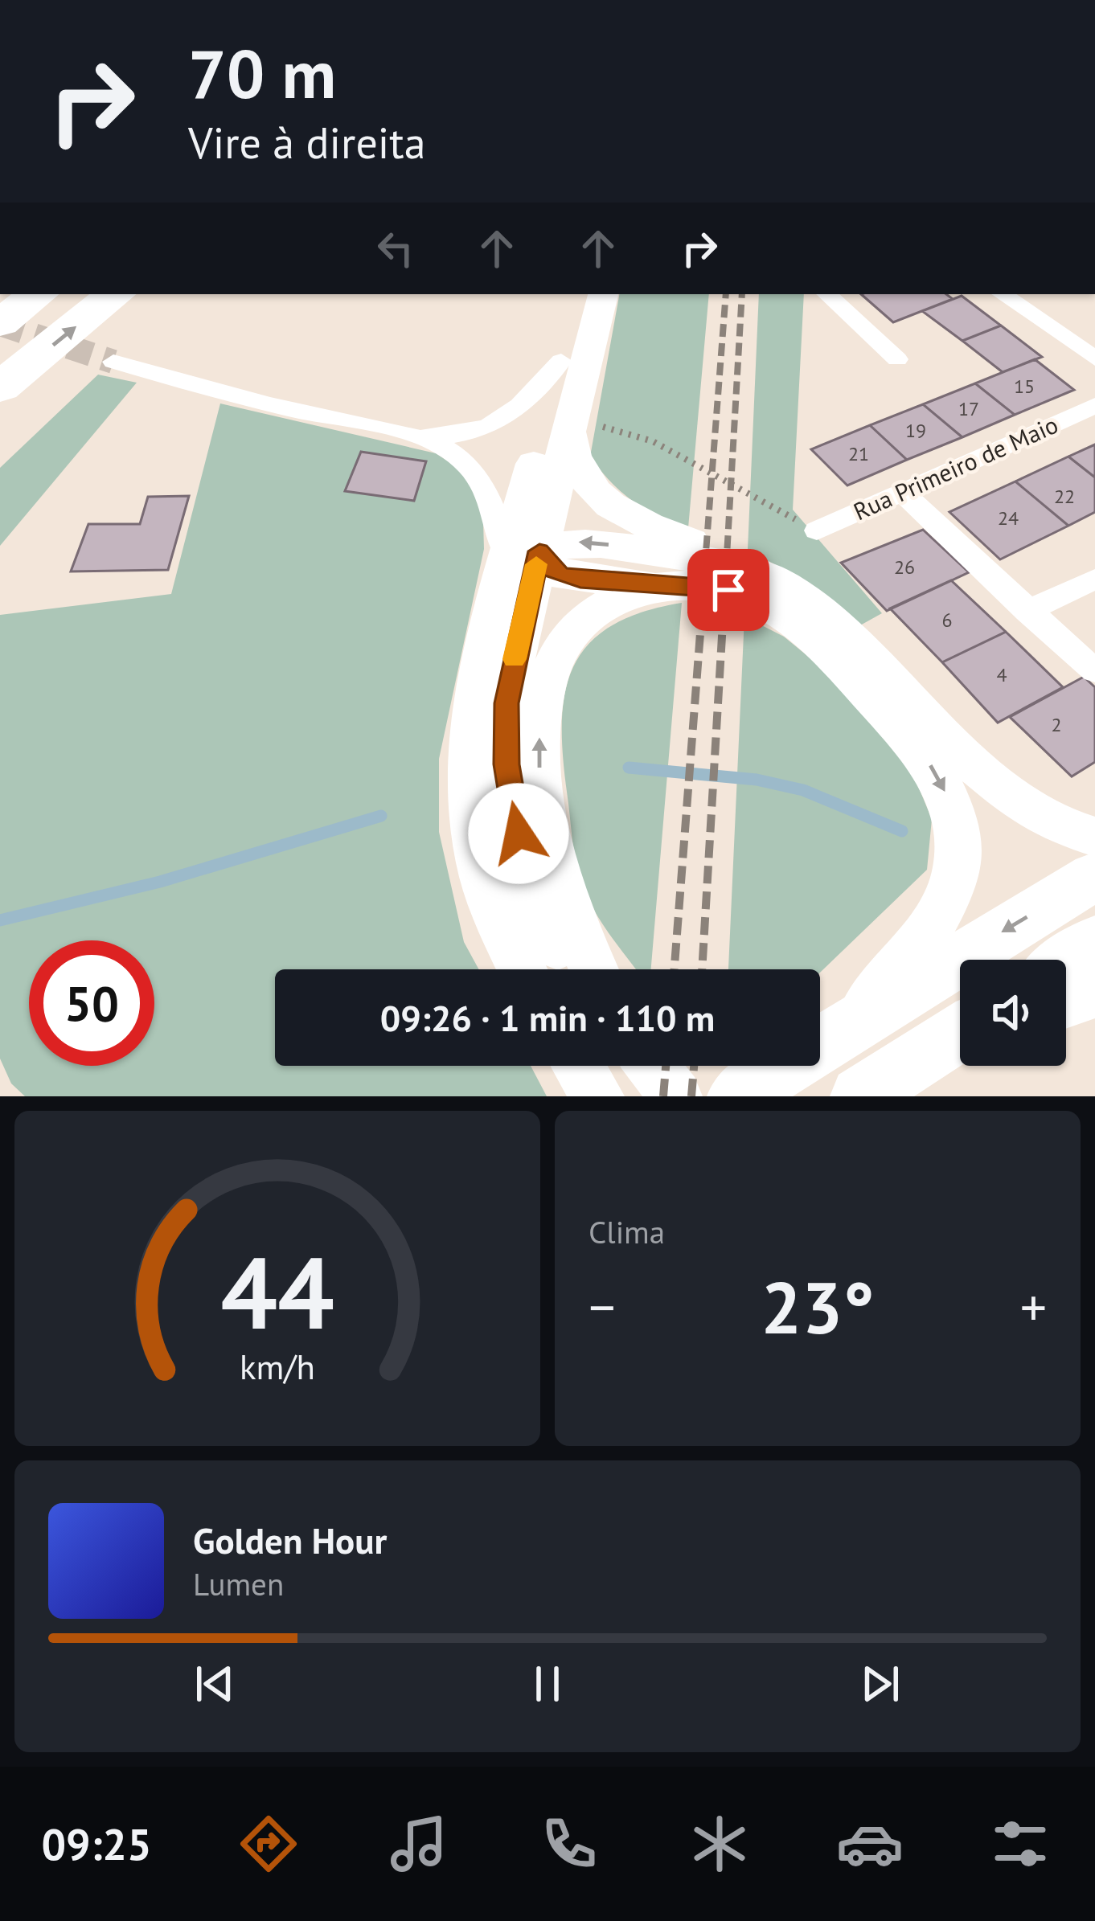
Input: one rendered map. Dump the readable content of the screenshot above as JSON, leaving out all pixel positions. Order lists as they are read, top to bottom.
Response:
{
  "streets": {
    "street": ["Rua Primeiro de Maio"]
  },
  "house_numbers": [
    "15",
    "17",
    "19",
    "21",
    "22",
    "24",
    "26",
    "6",
    "4",
    "2"
  ],
  "page": {
    "turn": ["70 m", "Vire à direita"],
    "limit": "50",
    "trip": "09:26 · 1 min · 110 m",
    "tile": "Clima",
    "heat": ["−", "23°", "+"],
    "song": ["Golden Hour", "Lumen"],
    "tabs": "09:25",
    "gauge": ["44", "km/h"]
  }
}
